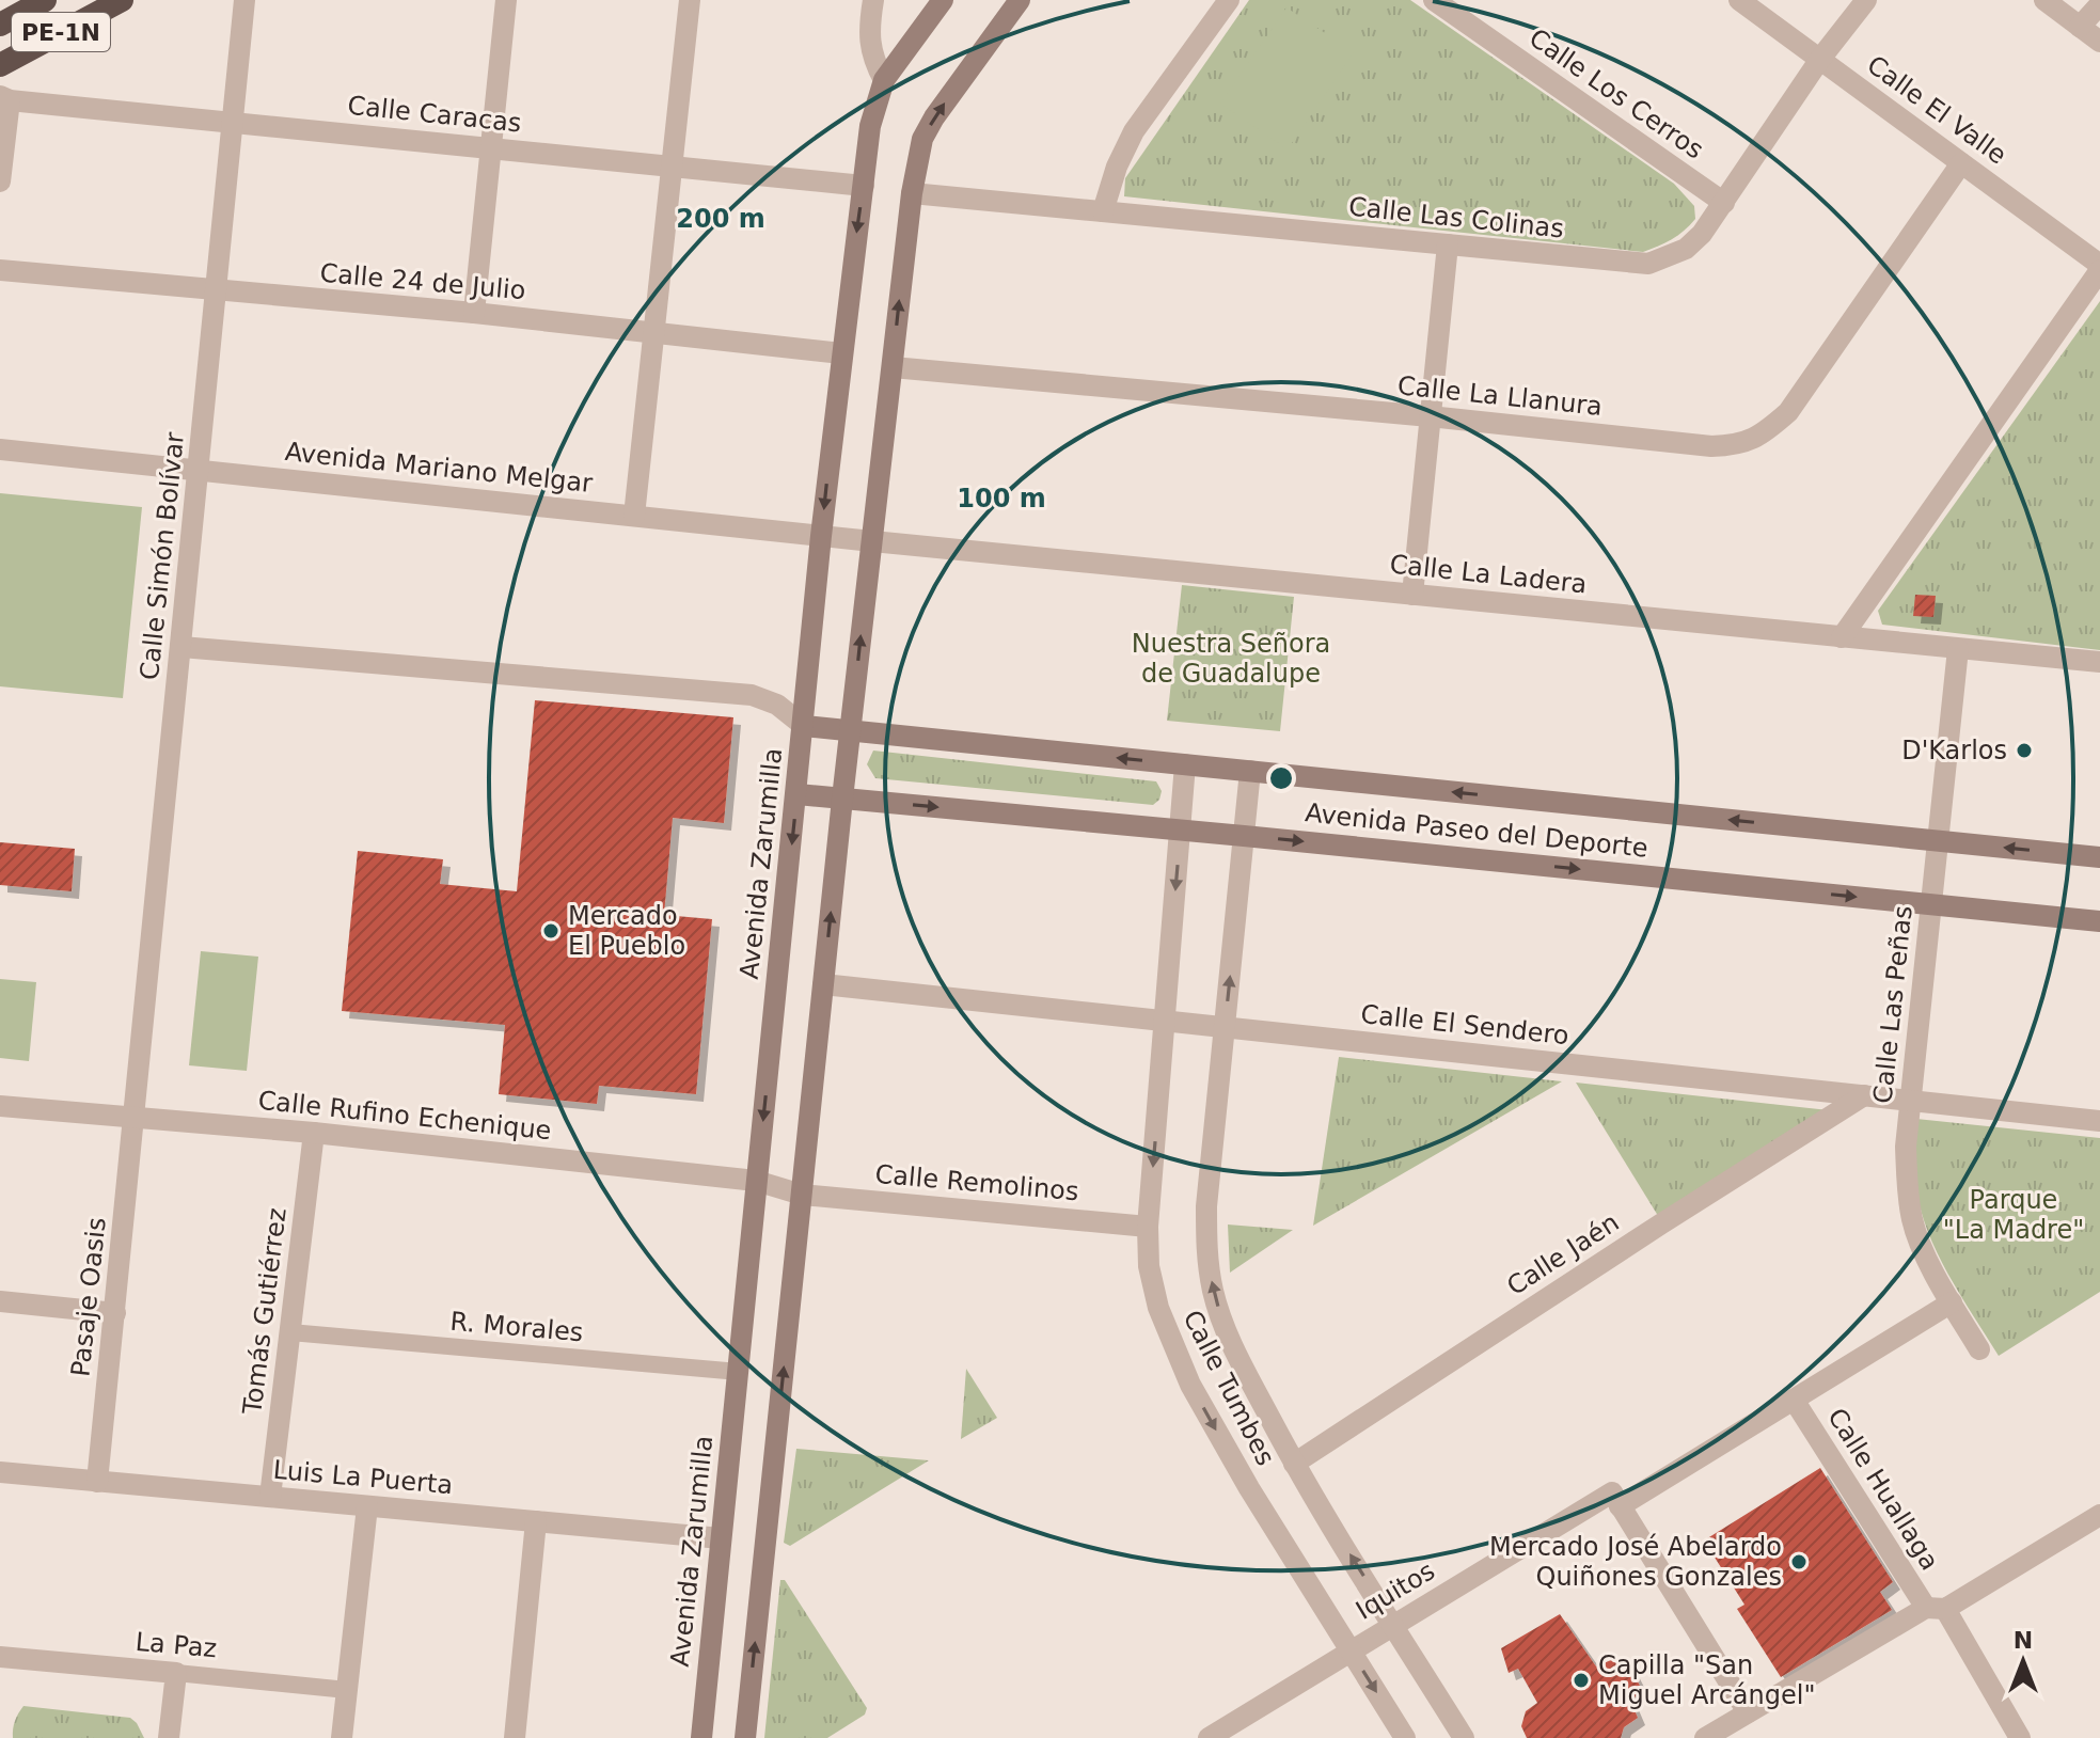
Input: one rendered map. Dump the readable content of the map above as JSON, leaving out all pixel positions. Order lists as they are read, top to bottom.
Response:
{
  "streets": {
    "highway": ["PE-1N"],
    "main road": ["Avenida Paseo del Deporte", "Avenida Zarumilla"],
    "street": [
      "Calle Los Cerros",
      "Calle El Valle",
      "Calle Caracas",
      "Calle Las Colinas",
      "Calle 24 de Julio",
      "Calle La Llanura",
      "Avenida Mariano Melgar",
      "Calle Simón Bolívar",
      "Calle La Ladera",
      "Calle Las Peñas",
      "Calle El Sendero",
      "Calle Rufino Echenique",
      "Calle Remolinos",
      "Calle Jaén",
      "Pasaje Oasis",
      "Tomás Gutiérrez",
      "R. Morales",
      "Calle Tumbes",
      "Luis La Puerta",
      "Calle Huallaga",
      "Iquitos",
      "La Paz"
    ]
  },
  "crossings": [
    ["Calle Los Cerros", "Calle Las Colinas"],
    ["Calle El Valle", "Calle Las Colinas"],
    ["Calle El Valle", "Calle La Llanura"],
    ["Calle Caracas", "Calle Simón Bolívar"],
    ["Calle Caracas", "Avenida Zarumilla"],
    ["Calle 24 de Julio", "Calle Simón Bolívar"],
    ["Calle 24 de Julio", "Avenida Zarumilla"],
    ["Avenida Mariano Melgar", "Calle Simón Bolívar"],
    ["Avenida Mariano Melgar", "Calle La Ladera"],
    ["Avenida Mariano Melgar", "Avenida Zarumilla"],
    ["Calle Simón Bolívar", "Calle Rufino Echenique"],
    ["Calle Simón Bolívar", "Pasaje Oasis"],
    ["Calle La Ladera", "Calle Las Peñas"],
    ["Avenida Paseo del Deporte", "Avenida Zarumilla"],
    ["Avenida Paseo del Deporte", "Calle Las Peñas"],
    ["Avenida Paseo del Deporte", "Calle Tumbes"],
    ["Avenida Zarumilla", "Calle Rufino Echenique"],
    ["Avenida Zarumilla", "R. Morales"],
    ["Avenida Zarumilla", "Luis La Puerta"],
    ["Calle Las Peñas", "Calle El Sendero"],
    ["Calle Las Peñas", "Iquitos"],
    ["Calle El Sendero", "Calle Jaén"],
    ["Calle El Sendero", "Calle Tumbes"],
    ["Calle Rufino Echenique", "Calle Remolinos"],
    ["Calle Rufino Echenique", "Pasaje Oasis"],
    ["Calle Rufino Echenique", "Tomás Gutiérrez"],
    ["Calle Remolinos", "Calle Tumbes"],
    ["Calle Jaén", "Calle Tumbes"],
    ["Pasaje Oasis", "Luis La Puerta"],
    ["Tomás Gutiérrez", "R. Morales"],
    ["Tomás Gutiérrez", "Luis La Puerta"],
    ["Calle Tumbes", "Iquitos"],
    ["Calle Huallaga", "Iquitos"]
  ],
  "parks": ["Nuestra Señora de Guadalupe", "Parque \"La Madre\""],
  "places": [
    "D'Karlos",
    "Mercado El Pueblo",
    "Mercado José Abelardo Quiñones Gonzales",
    "Capilla \"San Miguel Arcángel\""
  ],
  "north": "top",
  "rings": ["200 m", "100 m"]
}
